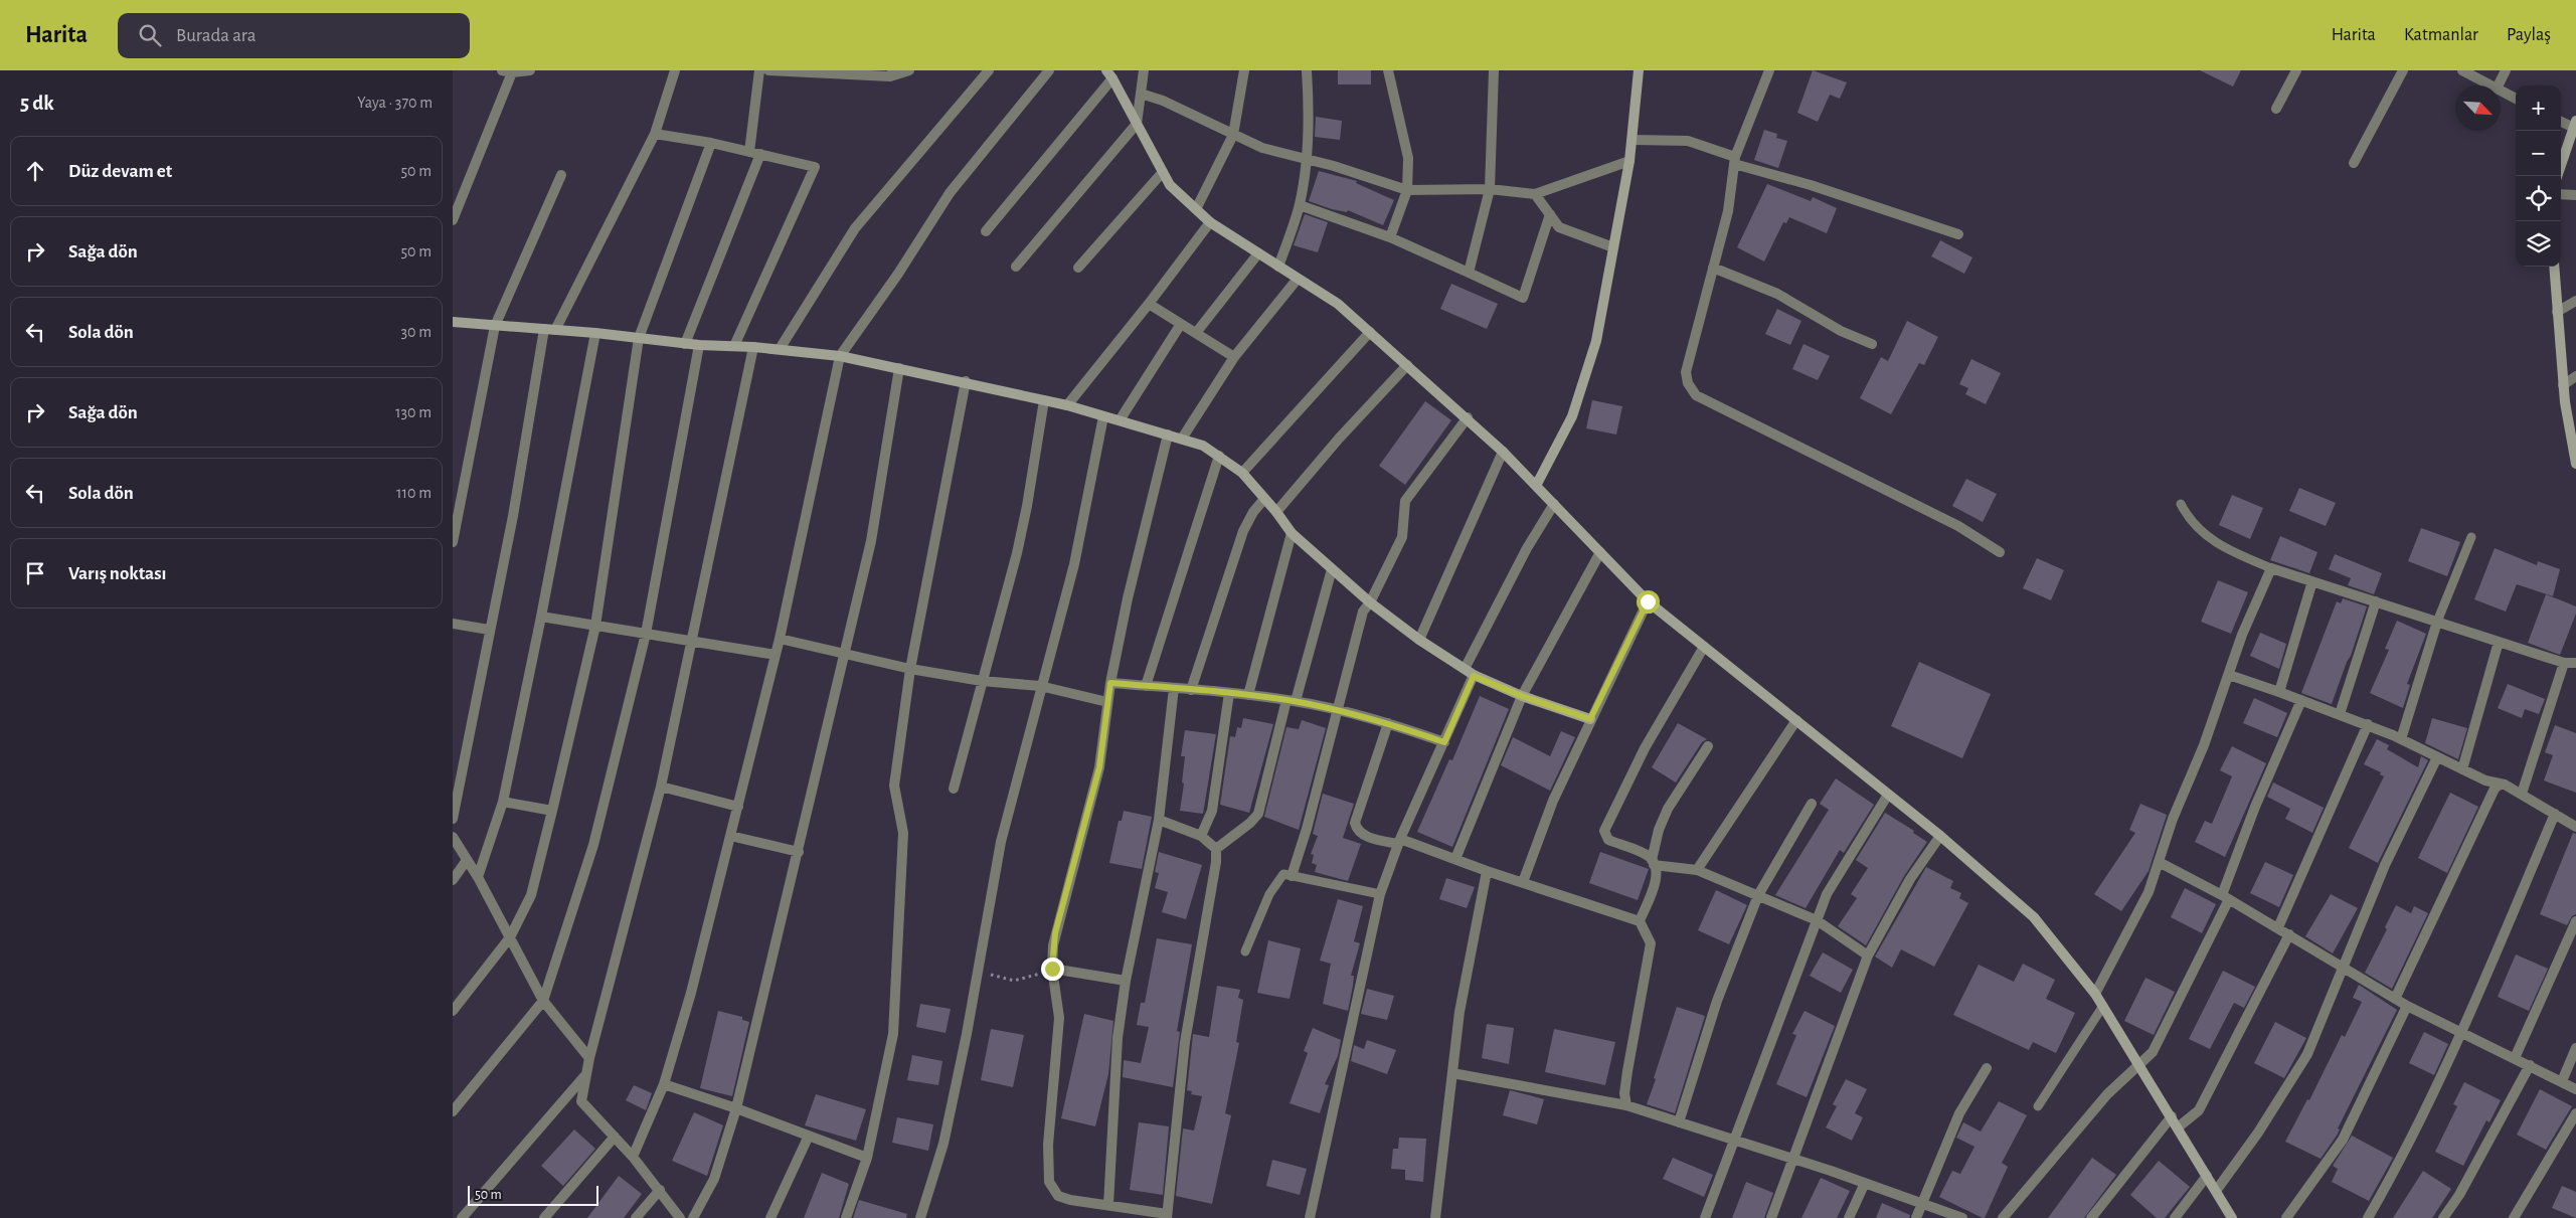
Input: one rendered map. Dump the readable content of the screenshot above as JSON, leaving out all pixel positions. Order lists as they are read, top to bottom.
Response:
{
  "scale_bar": "50 m",
  "north": "bottom right",
  "page": {
    "header": "Harita",
    "search": "Burada ara",
    "nav": ["Harita", "Katmanlar", "Paylaş"],
    "heading": ["5 dk", "Yaya · 370 m"],
    "map_buttons": ["+", "−"],
    "list": [
      ["Düz devam et", "50 m"],
      ["Sağa dön", "50 m"],
      ["Sola dön", "30 m"],
      ["Sağa dön", "130 m"],
      ["Sola dön", "110 m"],
      "Varış noktası"
    ],
    "scale": "50 m"
  }
}
